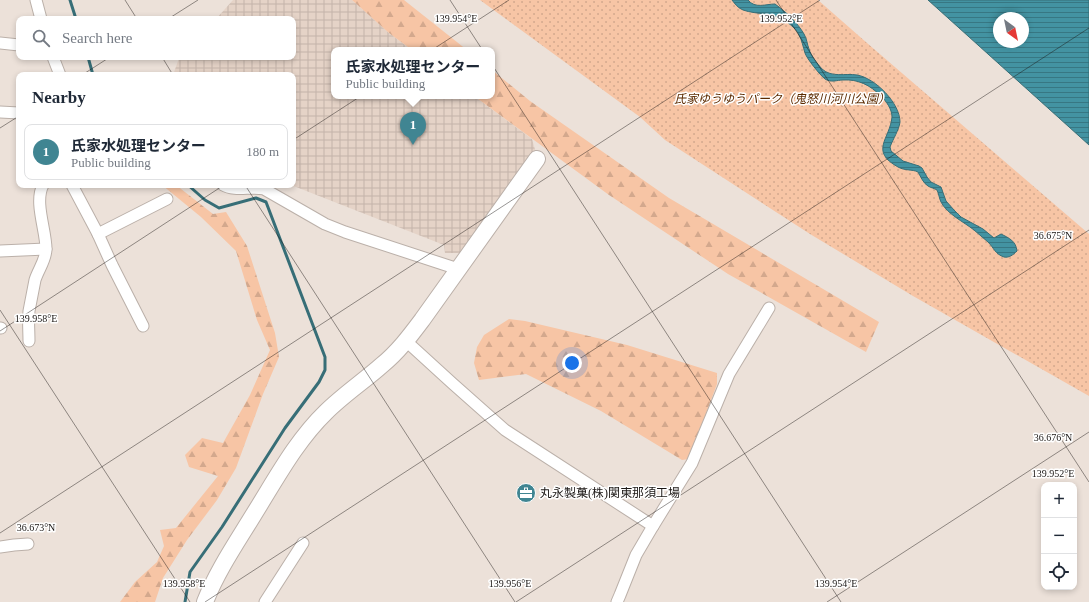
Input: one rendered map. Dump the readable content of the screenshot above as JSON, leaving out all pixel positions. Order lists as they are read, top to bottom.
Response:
{
  "parks": ["氏家ゆうゆうパーク（鬼怒川河川公園）"],
  "places": {
    "office": ["丸永製菓(株)関東那須工場"]
  },
  "north": "bottom right",
  "page": {
    "search": "Search here",
    "popup": ["氏家水処理センター", "Public building"],
    "heading": "Nearby",
    "pins": "1",
    "list": [
      {
        "mark": "1",
        "name": "氏家水処理センター",
        "note": "Public building",
        "value": "180 m"
      }
    ],
    "map_buttons": ["+", "−"]
  },
  "coordinates": [
    "139.954°E",
    "139.952°E",
    "36.675°N",
    "139.958°E",
    "36.676°N",
    "36.673°N",
    "139.956°E"
  ]
}
